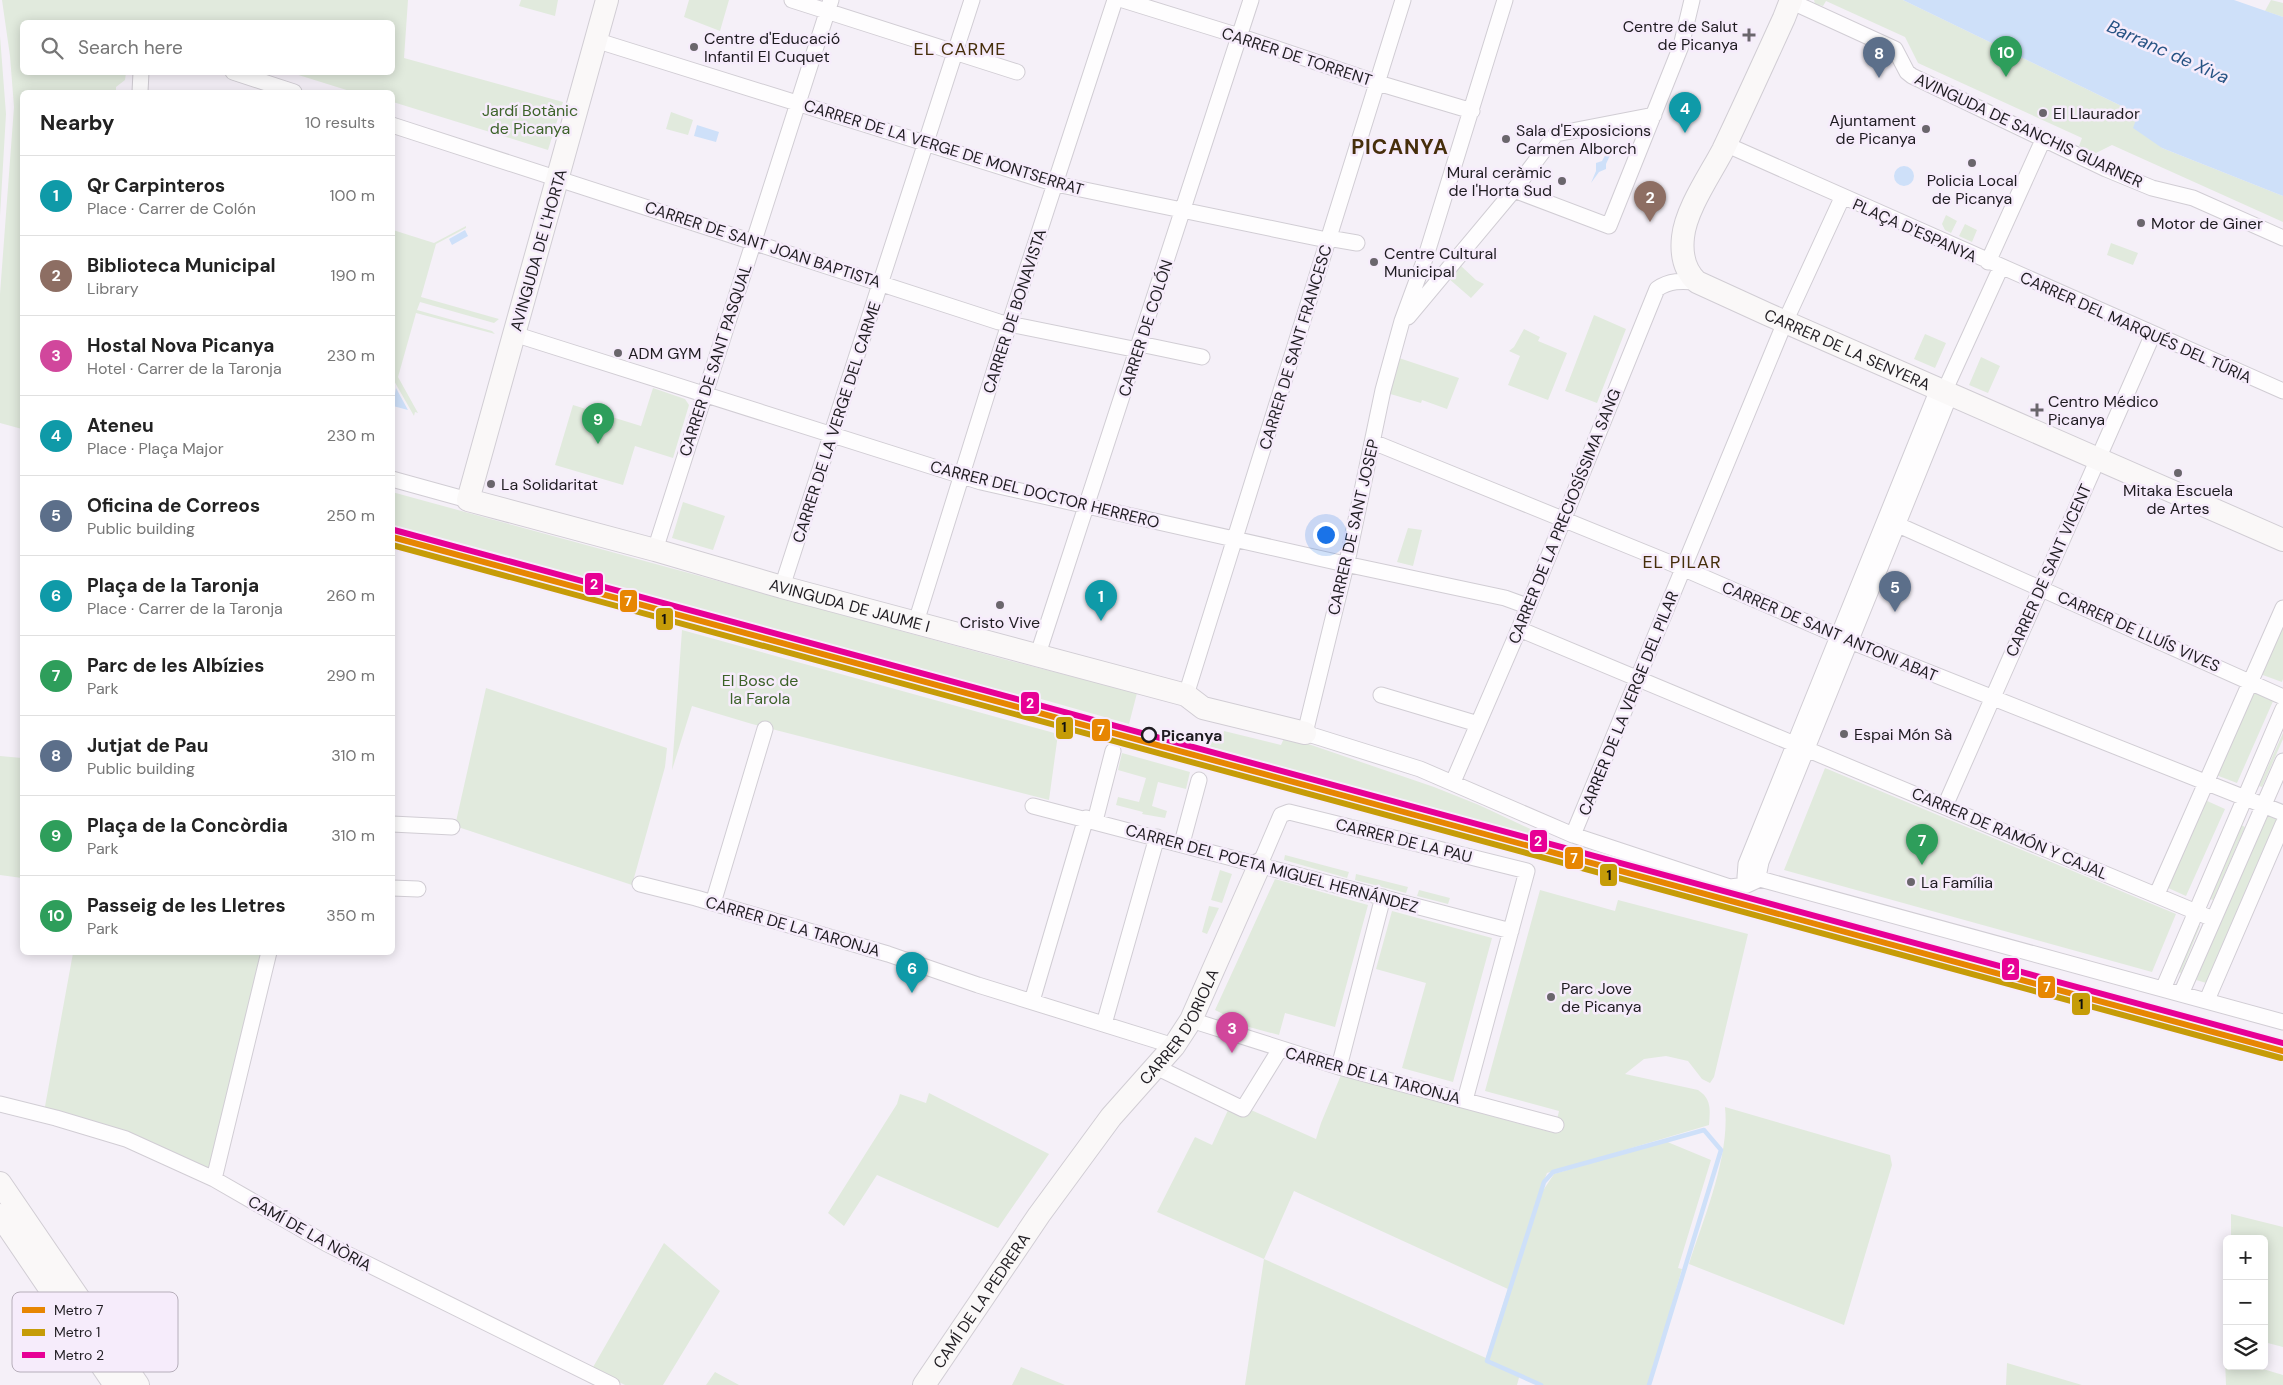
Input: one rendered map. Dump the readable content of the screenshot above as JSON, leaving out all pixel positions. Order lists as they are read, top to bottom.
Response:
{
  "streets": {
    "street": [
      "CARRER DE TORRENT",
      "AVINGUDA DE SANCHIS GUARNER",
      "CARRER DE LA VERGE DE MONTSERRAT",
      "PLAÇA D'ESPANYA",
      "CARRER DE SANT JOAN BAPTISTA",
      "AVINGUDA DE L'HORTA",
      "CARRER DE BONAVISTA",
      "CARRER DEL MARQUÉS DEL TÚRIA",
      "CARRER DE COLÓN",
      "CARRER DE SANT FRANCESC",
      "CARRER DE LA SENYERA",
      "CARRER DE SANT PASQUAL",
      "CARRER DE LA VERGE DEL CARME",
      "CARRER DEL DOCTOR HERRERO",
      "CARRER DE LA PRECIOSÍSSIMA SANG",
      "CARRER DE SANT JOSEP",
      "CARRER DE SANT VICENT",
      "AVINGUDA DE JAUME I",
      "CARRER DE SANT ANTONI ABAT",
      "CARRER DE LLUÍS VIVES",
      "CARRER DE LA VERGE DEL PILAR",
      "CARRER DE RAMÓN Y CAJAL",
      "CARRER DE LA PAU",
      "CARRER DEL POETA MIGUEL HERNÁNDEZ",
      "CARRER DE LA TARONJA",
      "CARRER D'ORIOLA",
      "CAMÍ DE LA NÒRIA",
      "CAMÍ DE LA PEDRERA"
    ]
  },
  "crossings": [
    ["CARRER DE TORRENT", "CARRER DE COLÓN"],
    ["CARRER DE TORRENT", "CARRER DE SANT FRANCESC"],
    ["CARRER DE TORRENT", "CARRER DE SANT JOSEP"],
    ["CARRER DE LA VERGE DE MONTSERRAT", "AVINGUDA DE L'HORTA"],
    ["CARRER DE LA VERGE DE MONTSERRAT", "CARRER DE BONAVISTA"],
    ["CARRER DE LA VERGE DE MONTSERRAT", "CARRER DE COLÓN"],
    ["CARRER DE LA VERGE DE MONTSERRAT", "CARRER DE SANT FRANCESC"],
    ["CARRER DE LA VERGE DE MONTSERRAT", "CARRER DE SANT PASQUAL"],
    ["CARRER DE LA VERGE DE MONTSERRAT", "CARRER DE LA VERGE DEL CARME"],
    ["PLAÇA D'ESPANYA", "CARRER DEL MARQUÉS DEL TÚRIA"],
    ["PLAÇA D'ESPANYA", "CARRER DE LA VERGE DEL PILAR"],
    ["CARRER DE SANT JOAN BAPTISTA", "AVINGUDA DE L'HORTA"],
    ["CARRER DE SANT JOAN BAPTISTA", "CARRER DE BONAVISTA"],
    ["CARRER DE SANT JOAN BAPTISTA", "CARRER DE COLÓN"],
    ["CARRER DE SANT JOAN BAPTISTA", "CARRER DE SANT PASQUAL"],
    ["CARRER DE SANT JOAN BAPTISTA", "CARRER DE LA VERGE DEL CARME"],
    ["AVINGUDA DE L'HORTA", "CARRER DEL DOCTOR HERRERO"],
    ["AVINGUDA DE L'HORTA", "AVINGUDA DE JAUME I"],
    ["CARRER DE BONAVISTA", "CARRER DEL DOCTOR HERRERO"],
    ["CARRER DE BONAVISTA", "AVINGUDA DE JAUME I"],
    ["CARRER DEL MARQUÉS DEL TÚRIA", "CARRER DE SANT VICENT"],
    ["CARRER DE COLÓN", "CARRER DEL DOCTOR HERRERO"],
    ["CARRER DE COLÓN", "AVINGUDA DE JAUME I"],
    ["CARRER DE SANT FRANCESC", "CARRER DEL DOCTOR HERRERO"],
    ["CARRER DE SANT FRANCESC", "AVINGUDA DE JAUME I"],
    ["CARRER DE LA SENYERA", "CARRER DE LA PRECIOSÍSSIMA SANG"],
    ["CARRER DE LA SENYERA", "CARRER DE SANT VICENT"],
    ["CARRER DE LA SENYERA", "CARRER DE LA VERGE DEL PILAR"],
    ["CARRER DE SANT PASQUAL", "CARRER DEL DOCTOR HERRERO"],
    ["CARRER DE SANT PASQUAL", "AVINGUDA DE JAUME I"],
    ["CARRER DE LA VERGE DEL CARME", "CARRER DEL DOCTOR HERRERO"],
    ["CARRER DE LA VERGE DEL CARME", "AVINGUDA DE JAUME I"],
    ["CARRER DEL DOCTOR HERRERO", "CARRER DE LA PRECIOSÍSSIMA SANG"],
    ["CARRER DEL DOCTOR HERRERO", "CARRER DE SANT JOSEP"],
    ["CARRER DE LA PRECIOSÍSSIMA SANG", "CARRER DE SANT ANTONI ABAT"],
    ["CARRER DE LA PRECIOSÍSSIMA SANG", "CARRER DE RAMÓN Y CAJAL"],
    ["CARRER DE SANT JOSEP", "AVINGUDA DE JAUME I"],
    ["CARRER DE SANT JOSEP", "CARRER DE SANT ANTONI ABAT"],
    ["CARRER DE SANT VICENT", "CARRER DE SANT ANTONI ABAT"],
    ["CARRER DE SANT VICENT", "CARRER DE LLUÍS VIVES"],
    ["CARRER DE SANT VICENT", "CARRER DE RAMÓN Y CAJAL"],
    ["CARRER DE SANT ANTONI ABAT", "CARRER DE LA VERGE DEL PILAR"],
    ["CARRER DE LA VERGE DEL PILAR", "CARRER DE RAMÓN Y CAJAL"],
    ["CARRER DE LA PAU", "CARRER DEL POETA MIGUEL HERNÁNDEZ"],
    ["CARRER DE LA PAU", "CARRER D'ORIOLA"],
    ["CARRER DEL POETA MIGUEL HERNÁNDEZ", "CARRER D'ORIOLA"],
    ["CARRER DE LA TARONJA", "CARRER D'ORIOLA"],
    ["CARRER D'ORIOLA", "CAMÍ DE LA PEDRERA"]
  ],
  "districts": ["EL CARME", "PICANYA", "EL PILAR"],
  "water": ["Barranc de Xiva"],
  "parks": ["Jardí Botànic de Picanya", "El Bosc de la Farola"],
  "places": {
    "health": ["Centre de Salut de Picanya", "Centro Médico Picanya"],
    "other": [
      "Centre d'Educació Infantil El Cuquet",
      "El Llaurador",
      "Ajuntament de Picanya",
      "Sala d'Exposicions Carmen Alborch",
      "Policia Local de Picanya",
      "Mural ceràmic de l'Horta Sud",
      "Motor de Giner",
      "Centre Cultural Municipal",
      "ADM GYM",
      "Mitaka Escuela de Artes",
      "La Solidaritat",
      "Cristo Vive",
      "Espai Món Sà",
      "Picanya",
      "La Família",
      "Parc Jove de Picanya"
    ]
  },
  "lines": ["metro line 2", "metro line 7", "metro line 1"],
  "legend": ["Metro 7", "Metro 1", "Metro 2"],
  "page": {
    "search": "Search here",
    "pins": [
      "10",
      "8",
      "4",
      "2",
      "9",
      "5",
      "1",
      "7",
      "6",
      "3"
    ],
    "heading": ["Nearby", "10 results"],
    "list": [
      {
        "mark": "1",
        "name": "Qr Carpinteros",
        "note": "Place · Carrer de Colón",
        "value": "100 m"
      },
      {
        "mark": "2",
        "name": "Biblioteca Municipal",
        "note": "Library",
        "value": "190 m"
      },
      {
        "mark": "3",
        "name": "Hostal Nova Picanya",
        "note": "Hotel · Carrer de la Taronja",
        "value": "230 m"
      },
      {
        "mark": "4",
        "name": "Ateneu",
        "note": "Place · Plaça Major",
        "value": "230 m"
      },
      {
        "mark": "5",
        "name": "Oficina de Correos",
        "note": "Public building",
        "value": "250 m"
      },
      {
        "mark": "6",
        "name": "Plaça de la Taronja",
        "note": "Place · Carrer de la Taronja",
        "value": "260 m"
      },
      {
        "mark": "7",
        "name": "Parc de les Albízies",
        "note": "Park",
        "value": "290 m"
      },
      {
        "mark": "8",
        "name": "Jutjat de Pau",
        "note": "Public building",
        "value": "310 m"
      },
      {
        "mark": "9",
        "name": "Plaça de la Concòrdia",
        "note": "Park",
        "value": "310 m"
      },
      {
        "mark": "10",
        "name": "Passeig de les Lletres",
        "note": "Park",
        "value": "350 m"
      }
    ],
    "map_buttons": ["+", "−"]
  }
}
